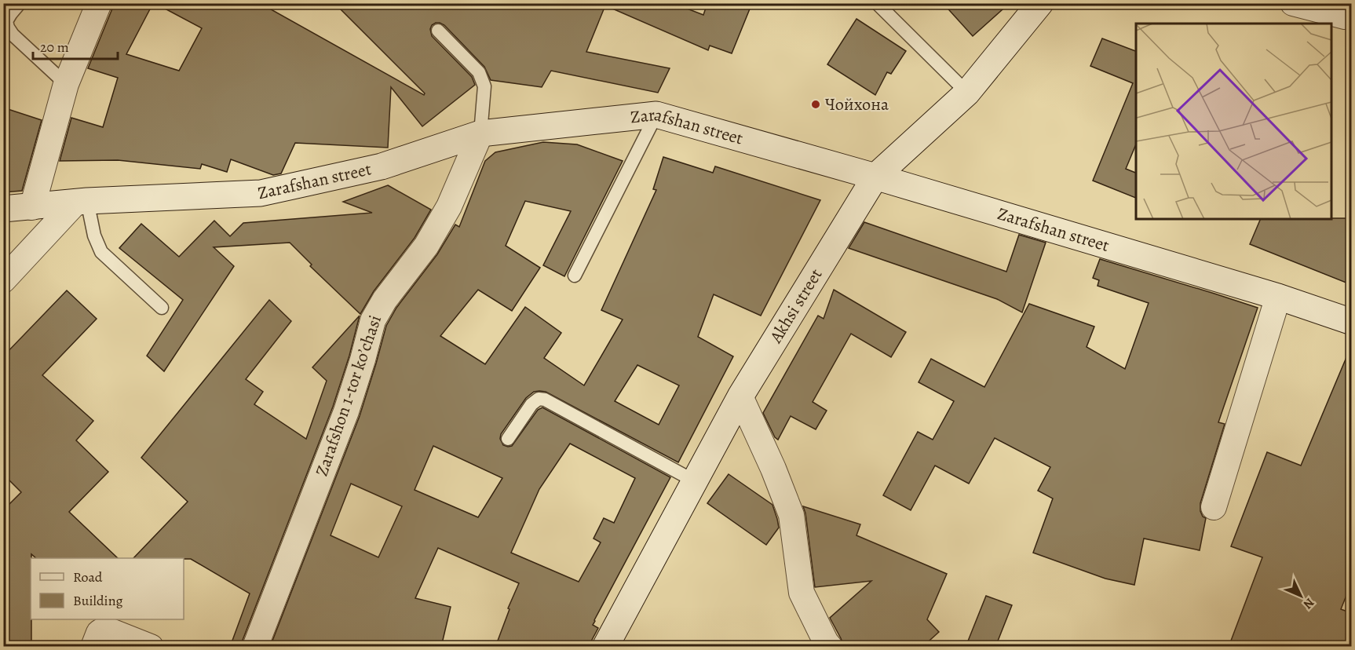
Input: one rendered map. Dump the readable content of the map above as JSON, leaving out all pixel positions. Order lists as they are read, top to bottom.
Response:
{
  "streets": {
    "street": ["Zarafshan street", "Akhsi street", "Zarafshon 1-tor koʼchasi"]
  },
  "crossings": [
    ["Zarafshan street", "Akhsi street"],
    ["Zarafshan street", "Zarafshon 1-tor koʼchasi"]
  ],
  "places": ["Чойхона"],
  "legend": ["Road", "Building"],
  "scale_bar": "20 m",
  "north": "bottom right"
}
